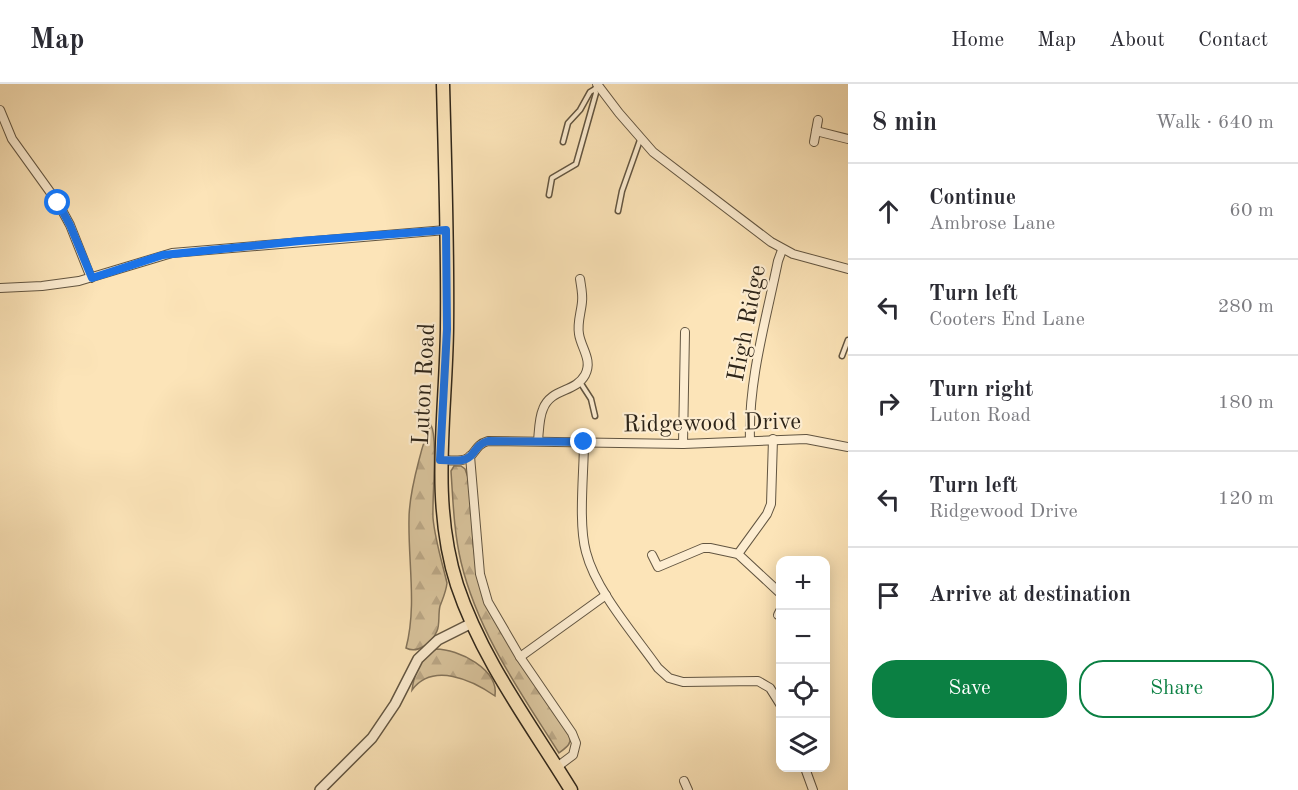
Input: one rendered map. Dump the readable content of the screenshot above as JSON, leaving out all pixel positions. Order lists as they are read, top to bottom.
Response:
{
  "streets": {
    "main road": ["Luton Road"],
    "street": ["High Ridge", "Ridgewood Drive"]
  },
  "crossings": [
    ["High Ridge", "Ridgewood Drive"],
    ["Luton Road", "Ridgewood Drive"]
  ],
  "page": {
    "header": "Map",
    "nav": [
      "Home",
      "Map",
      "About",
      "Contact"
    ],
    "heading": ["8 min", "Walk · 640 m"],
    "list": [
      ["Continue", "Ambrose Lane", "60 m"],
      ["Turn left", "Cooters End Lane", "280 m"],
      ["Turn right", "Luton Road", "180 m"],
      ["Turn left", "Ridgewood Drive", "120 m"],
      "Arrive at destination"
    ],
    "map_buttons": ["+", "−"],
    "buttons": ["Save", "Share"]
  }
}
